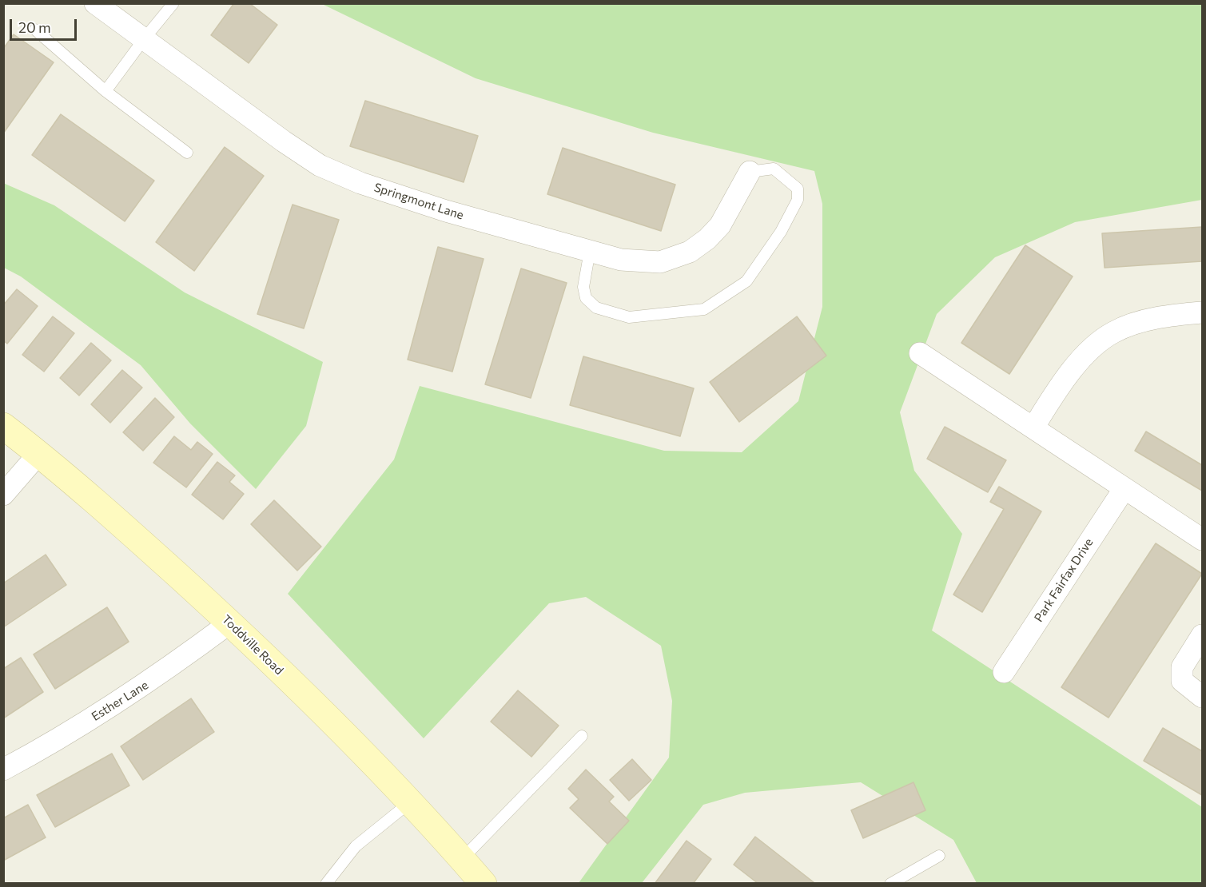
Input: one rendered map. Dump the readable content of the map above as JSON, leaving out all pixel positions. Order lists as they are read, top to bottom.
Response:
{
  "streets": {
    "street": [
      "Springmont Lane",
      "Park Fairfax Drive",
      "Toddville Road",
      "Esther Lane"
    ]
  },
  "crossings": [
    ["Toddville Road", "Esther Lane"]
  ],
  "scale_bar": "20 m"
}
